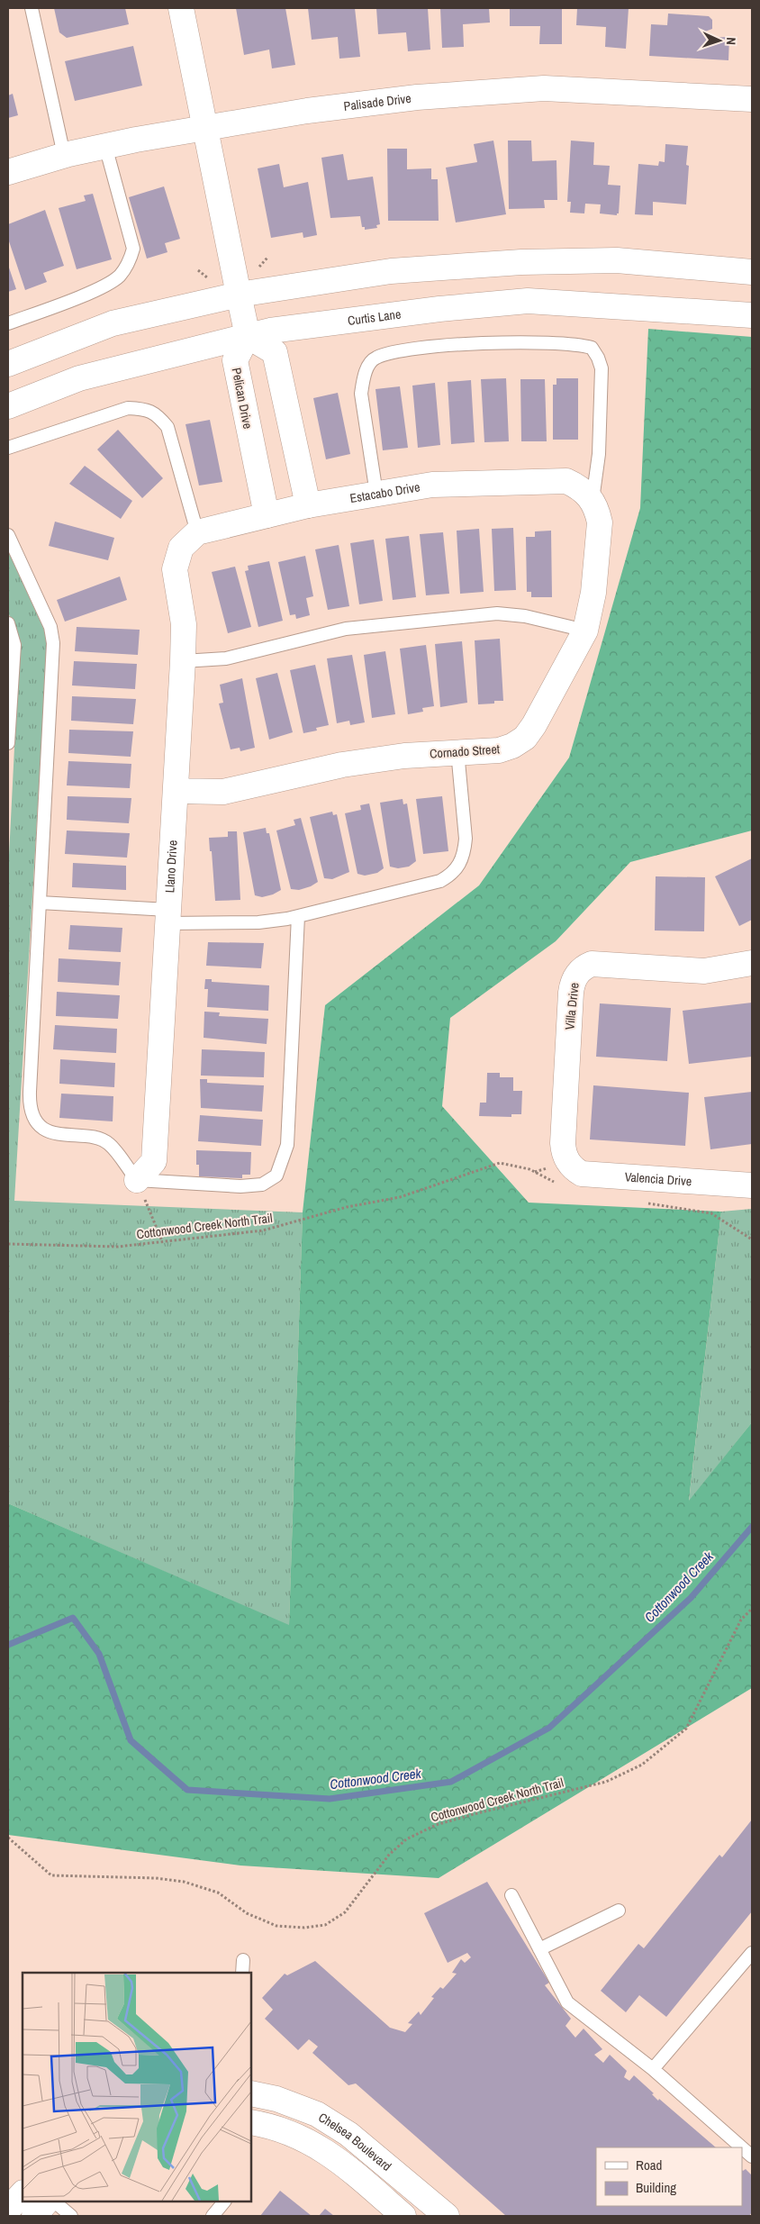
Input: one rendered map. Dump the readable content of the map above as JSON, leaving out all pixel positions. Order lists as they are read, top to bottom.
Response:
{
  "streets": {
    "street": [
      "Palisade Drive",
      "Curtis Lane",
      "Pelican Drive",
      "Estacabo Drive",
      "Cornado Street",
      "Llano Drive",
      "Villa Drive",
      "Valencia Drive",
      "Chelsea Boulevard"
    ],
    "path": ["Cottonwood Creek North Trail"]
  },
  "crossings": [
    ["Curtis Lane", "Pelican Drive"],
    ["Pelican Drive", "Estacabo Drive"],
    ["Estacabo Drive", "Cornado Street"],
    ["Estacabo Drive", "Llano Drive"],
    ["Cornado Street", "Llano Drive"],
    ["Villa Drive", "Valencia Drive"]
  ],
  "water": ["Cottonwood Creek"],
  "legend": ["Road", "Building"],
  "north": "right"
}
